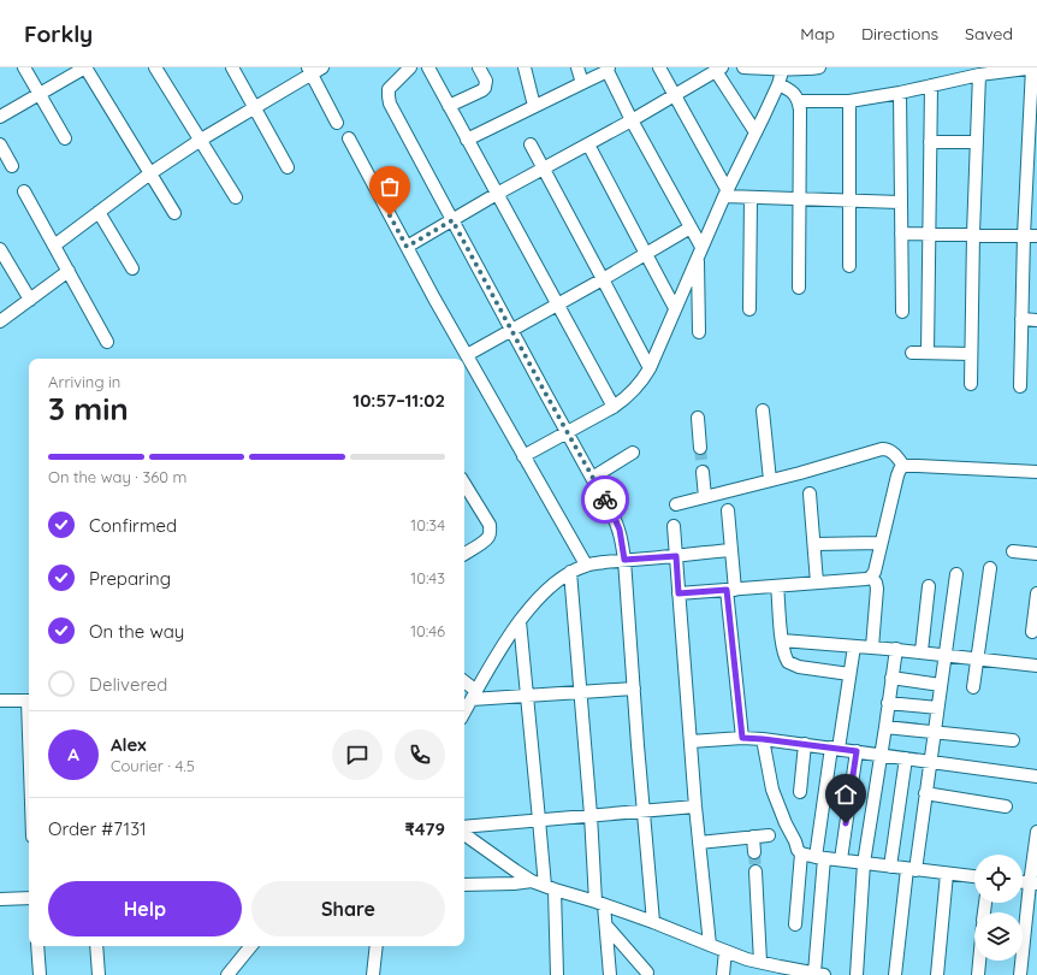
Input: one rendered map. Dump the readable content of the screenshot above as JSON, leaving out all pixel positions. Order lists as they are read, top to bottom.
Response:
{
  "page": {
    "header": "Forkly",
    "nav": ["Map", "Directions", "Saved"],
    "heading": ["3 min", "Arriving in", "10:57–11:02"],
    "panel": [
      "Alex",
      "Courier · 4.5",
      "Order #7131",
      "₹479"
    ],
    "bar": "On the way · 360 m",
    "list": [
      ["Confirmed", "10:34"],
      ["Preparing", "10:43"],
      ["On the way", "10:46"],
      "Delivered"
    ],
    "round": "A",
    "buttons": ["Help", "Share"]
  }
}
